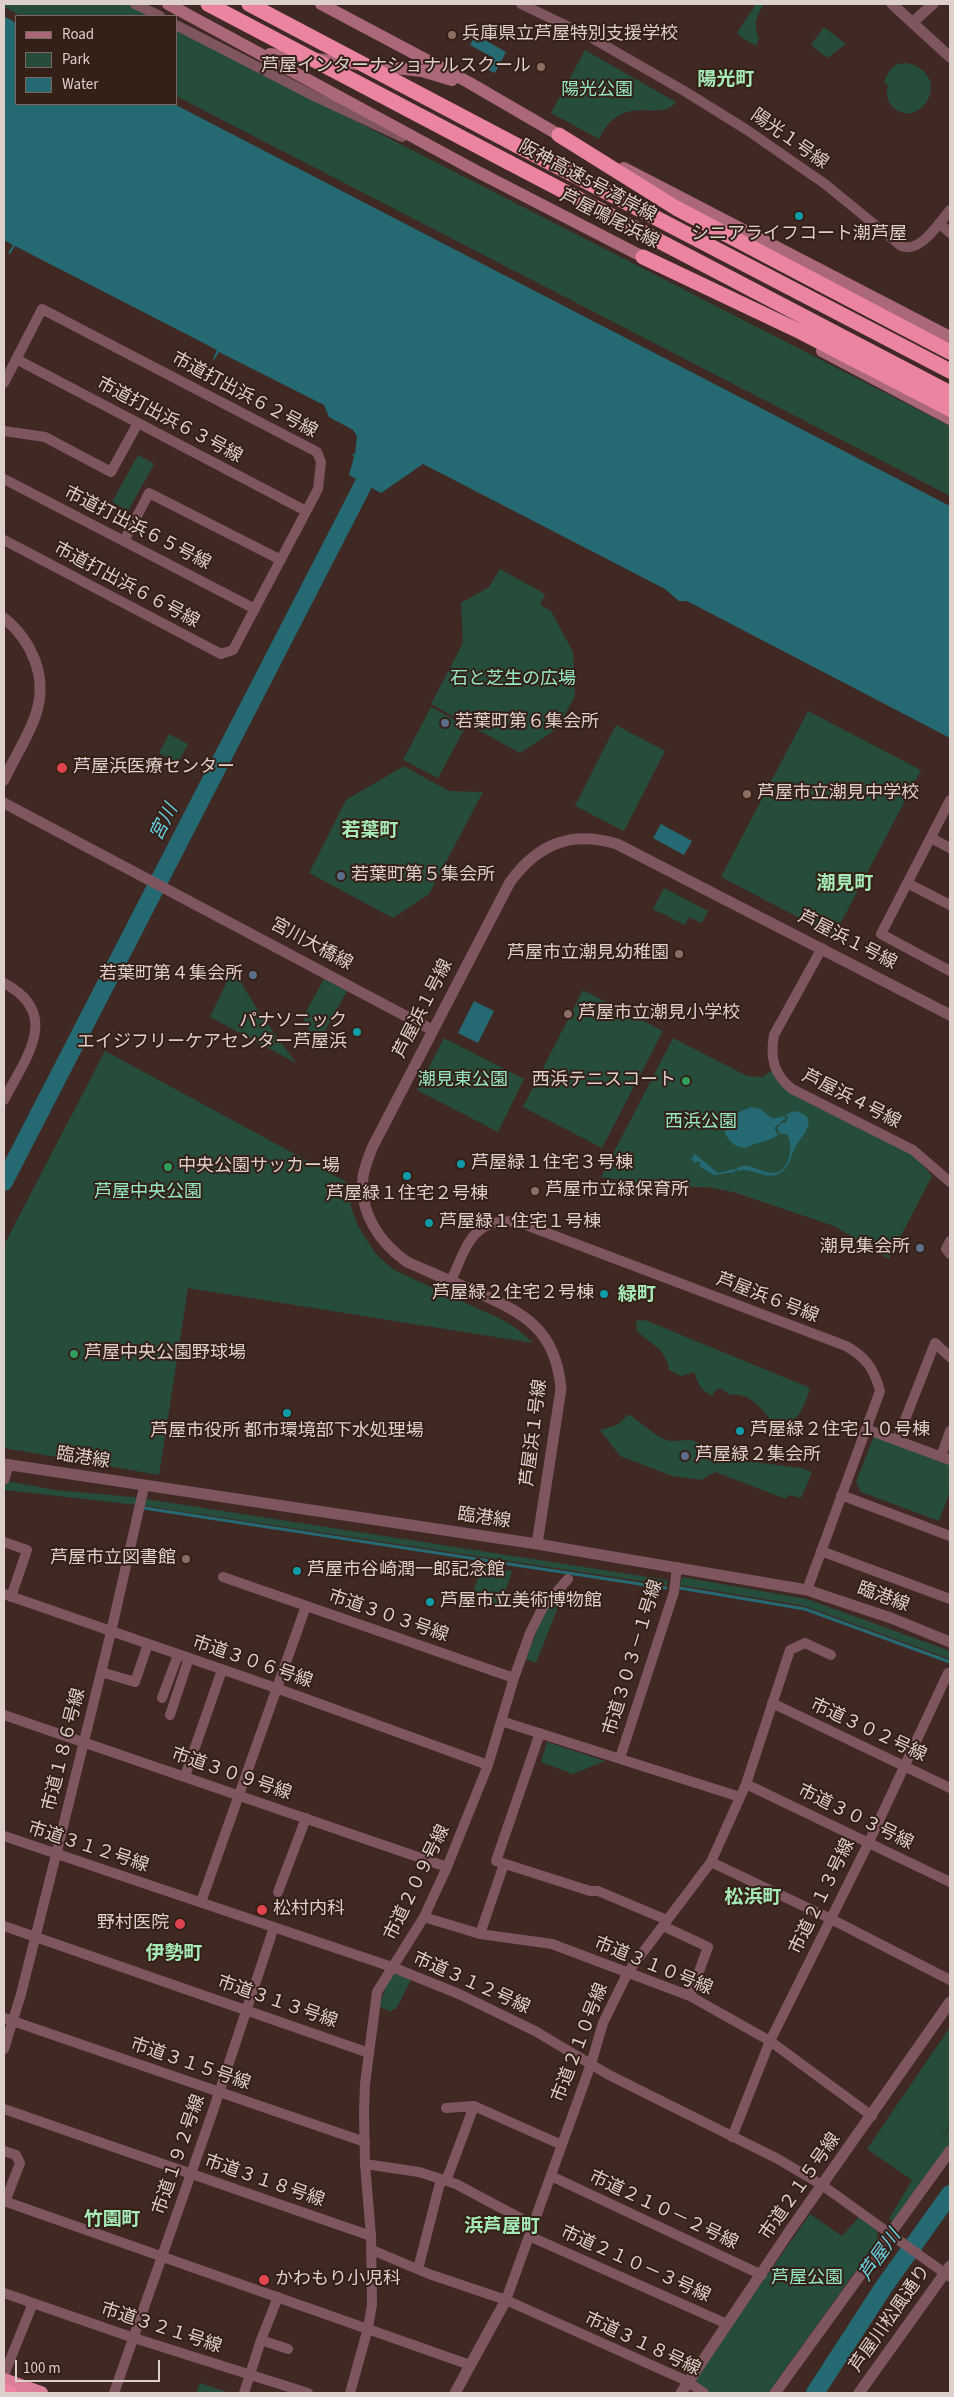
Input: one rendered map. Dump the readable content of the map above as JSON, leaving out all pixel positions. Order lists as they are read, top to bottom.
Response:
{
  "streets": {
    "highway": ["阪神高速5号湾岸線"],
    "main road": ["芦屋鳴尾浜線"],
    "street": [
      "陽光１号線",
      "市道打出浜６２号線",
      "市道打出浜６３号線",
      "市道打出浜６５号線",
      "市道打出浜６６号線",
      "芦屋浜１号線",
      "宮川大橋線",
      "芦屋浜４号線",
      "芦屋浜６号線",
      "臨港線",
      "市道３０３号線",
      "市道３０３－１号線",
      "市道３０６号線",
      "市道３０２号線",
      "市道１８６号線",
      "市道３０９号線",
      "市道３１２号線",
      "市道２０９号線",
      "市道２１３号線",
      "市道３１０号線",
      "市道３１３号線",
      "市道２１０号線",
      "市道３１５号線",
      "市道１９２号線",
      "市道３１８号線",
      "市道２１５号線",
      "市道２１０－２号線",
      "市道２１０－３号線",
      "芦屋川松風通り",
      "市道３２１号線"
    ]
  },
  "crossings": [
    ["市道打出浜６２号線", "市道打出浜６３号線"],
    ["市道打出浜６２号線", "市道打出浜６５号線"],
    ["市道打出浜６２号線", "市道打出浜６６号線"],
    ["芦屋浜１号線", "宮川大橋線"],
    ["芦屋浜１号線", "芦屋浜４号線"],
    ["芦屋浜１号線", "芦屋浜６号線"],
    ["芦屋浜１号線", "臨港線"],
    ["芦屋浜６号線", "臨港線"],
    ["臨港線", "市道３０３－１号線"],
    ["臨港線", "市道１８６号線"],
    ["市道３０３号線", "市道２０９号線"],
    ["市道３０３号線", "市道２１３号線"],
    ["市道３０３号線", "市道２１０号線"],
    ["市道３０６号線", "市道１８６号線"],
    ["市道３０６号線", "市道２０９号線"],
    ["市道３０２号線", "市道２１３号線"],
    ["市道３０２号線", "市道２１０号線"],
    ["市道１８６号線", "市道３０９号線"],
    ["市道１８６号線", "市道３１２号線"],
    ["市道１８６号線", "市道３１３号線"],
    ["市道１８６号線", "市道３１５号線"],
    ["市道３０９号線", "市道２０９号線"],
    ["市道３１２号線", "市道２０９号線"],
    ["市道３１２号線", "市道２１３号線"],
    ["市道３１２号線", "市道２１０号線"],
    ["市道３１２号線", "市道１９２号線"],
    ["市道３１２号線", "市道２１５号線"],
    ["市道３１２号線", "芦屋川松風通り"],
    ["市道２０９号線", "市道３１０号線"],
    ["市道２０９号線", "市道３１３号線"],
    ["市道２０９号線", "市道３１５号線"],
    ["市道２０９号線", "市道３１８号線"],
    ["市道２１３号線", "市道３１０号線"],
    ["市道３１０号線", "市道２１０号線"],
    ["市道３１０号線", "市道２１５号線"],
    ["市道３１３号線", "市道１９２号線"],
    ["市道２１０号線", "市道３１８号線"],
    ["市道２１０号線", "市道２１０－２号線"],
    ["市道２１０号線", "市道２１０－３号線"],
    ["市道３１５号線", "市道１９２号線"],
    ["市道１９２号線", "市道３１８号線"],
    ["市道１９２号線", "市道３２１号線"],
    ["市道３１８号線", "市道２１５号線"],
    ["市道２１５号線", "市道２１０－２号線"],
    ["市道２１５号線", "市道２１０－３号線"]
  ],
  "districts": [
    "陽光町",
    "若葉町",
    "潮見町",
    "緑町",
    "松浜町",
    "伊勢町",
    "竹園町",
    "浜芦屋町"
  ],
  "water": ["宮川", "芦屋川"],
  "parks": [
    "陽光公園",
    "石と芝生の広場",
    "潮見東公園",
    "西浜公園",
    "芦屋中央公園",
    "芦屋公園"
  ],
  "places": [
    "兵庫県立芦屋特別支援学校",
    "芦屋インターナショナルスクール",
    "シニアライフコート潮芦屋",
    "若葉町第６集会所",
    "芦屋浜医療センター",
    "芦屋市立潮見中学校",
    "若葉町第５集会所",
    "芦屋市立潮見幼稚園",
    "若葉町第４集会所",
    "芦屋市立潮見小学校",
    "パナソニック エイジフリーケアセンター芦屋浜",
    "西浜テニスコート",
    "芦屋緑１住宅３号棟",
    "中央公園サッカー場",
    "芦屋緑１住宅２号棟",
    "芦屋市立緑保育所",
    "芦屋緑１住宅１号棟",
    "潮見集会所",
    "芦屋緑２住宅２号棟",
    "芦屋中央公園野球場",
    "芦屋市役所 都市環境部下水処理場",
    "芦屋緑２住宅１０号棟",
    "芦屋緑２集会所",
    "芦屋市立図書館",
    "芦屋市谷崎潤一郎記念館",
    "芦屋市立美術博物館",
    "松村内科",
    "野村医院",
    "かわもり小児科"
  ],
  "legend": ["Road", "Park", "Water"],
  "scale_bar": "100 m"
}
